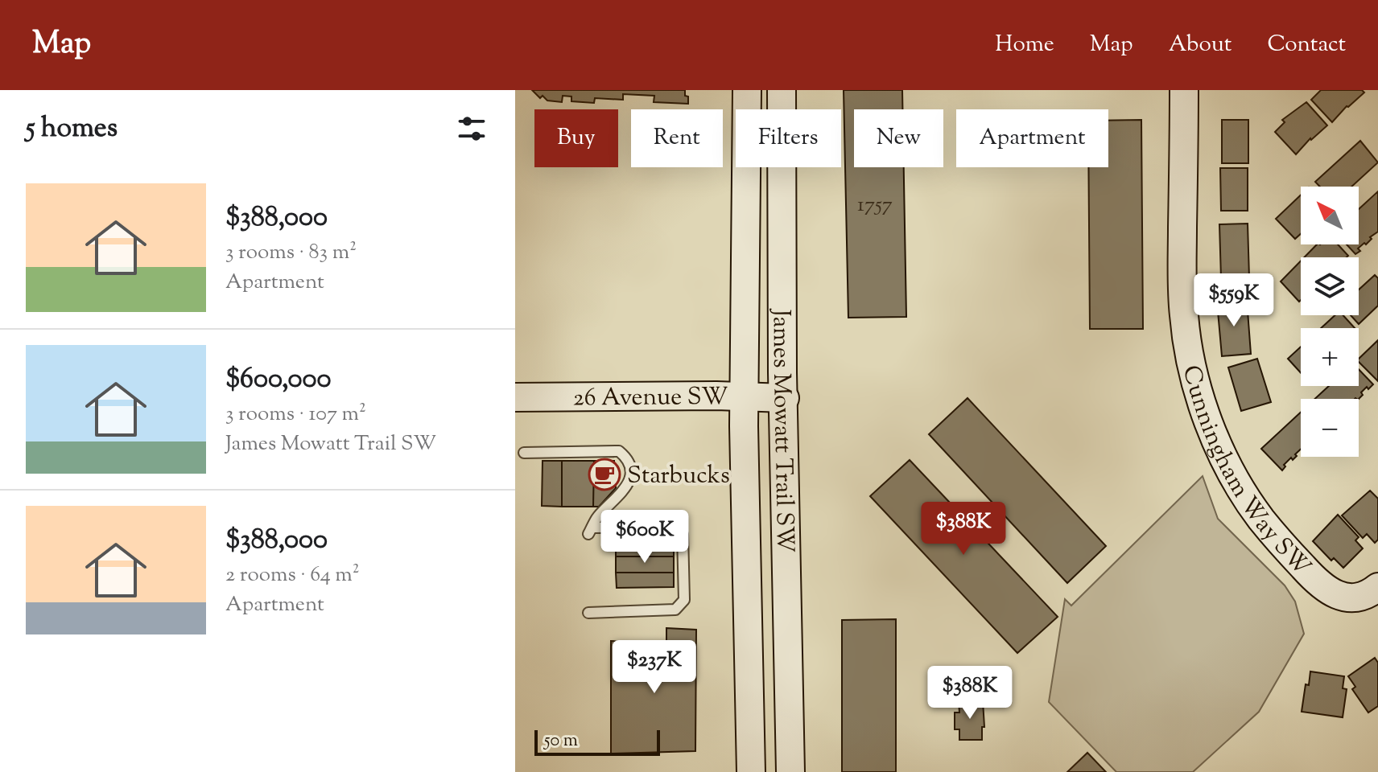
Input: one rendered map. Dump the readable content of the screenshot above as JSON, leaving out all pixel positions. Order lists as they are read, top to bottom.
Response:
{
  "streets": {
    "main road": ["26 Avenue SW", "James Mowatt Trail SW", "Cunningham Way SW"]
  },
  "crossings": [
    ["26 Avenue SW", "James Mowatt Trail SW"]
  ],
  "places": {
    "cafe": ["Starbucks"]
  },
  "house_numbers": ["1757"],
  "scale_bar": "50 m",
  "north": "top left",
  "page": {
    "header": "Map",
    "nav": [
      "Home",
      "Map",
      "About",
      "Contact"
    ],
    "heading": "5 homes",
    "chip": [
      "Buy",
      "Rent",
      "Filters",
      "New",
      "Apartment"
    ],
    "list": [
      {
        "name": "$388,000",
        "note": "3 rooms · 83 m² · Apartment"
      },
      {
        "name": "$600,000",
        "note": "3 rooms · 107 m² · James Mowatt Trail SW"
      },
      {
        "name": "$388,000",
        "note": "2 rooms · 64 m² · Apartment"
      }
    ],
    "map_buttons": ["+", "−"],
    "price": [
      "$559K",
      "$388K",
      "$600K",
      "$237K",
      "$388K"
    ],
    "scale": "50 m"
  }
}
